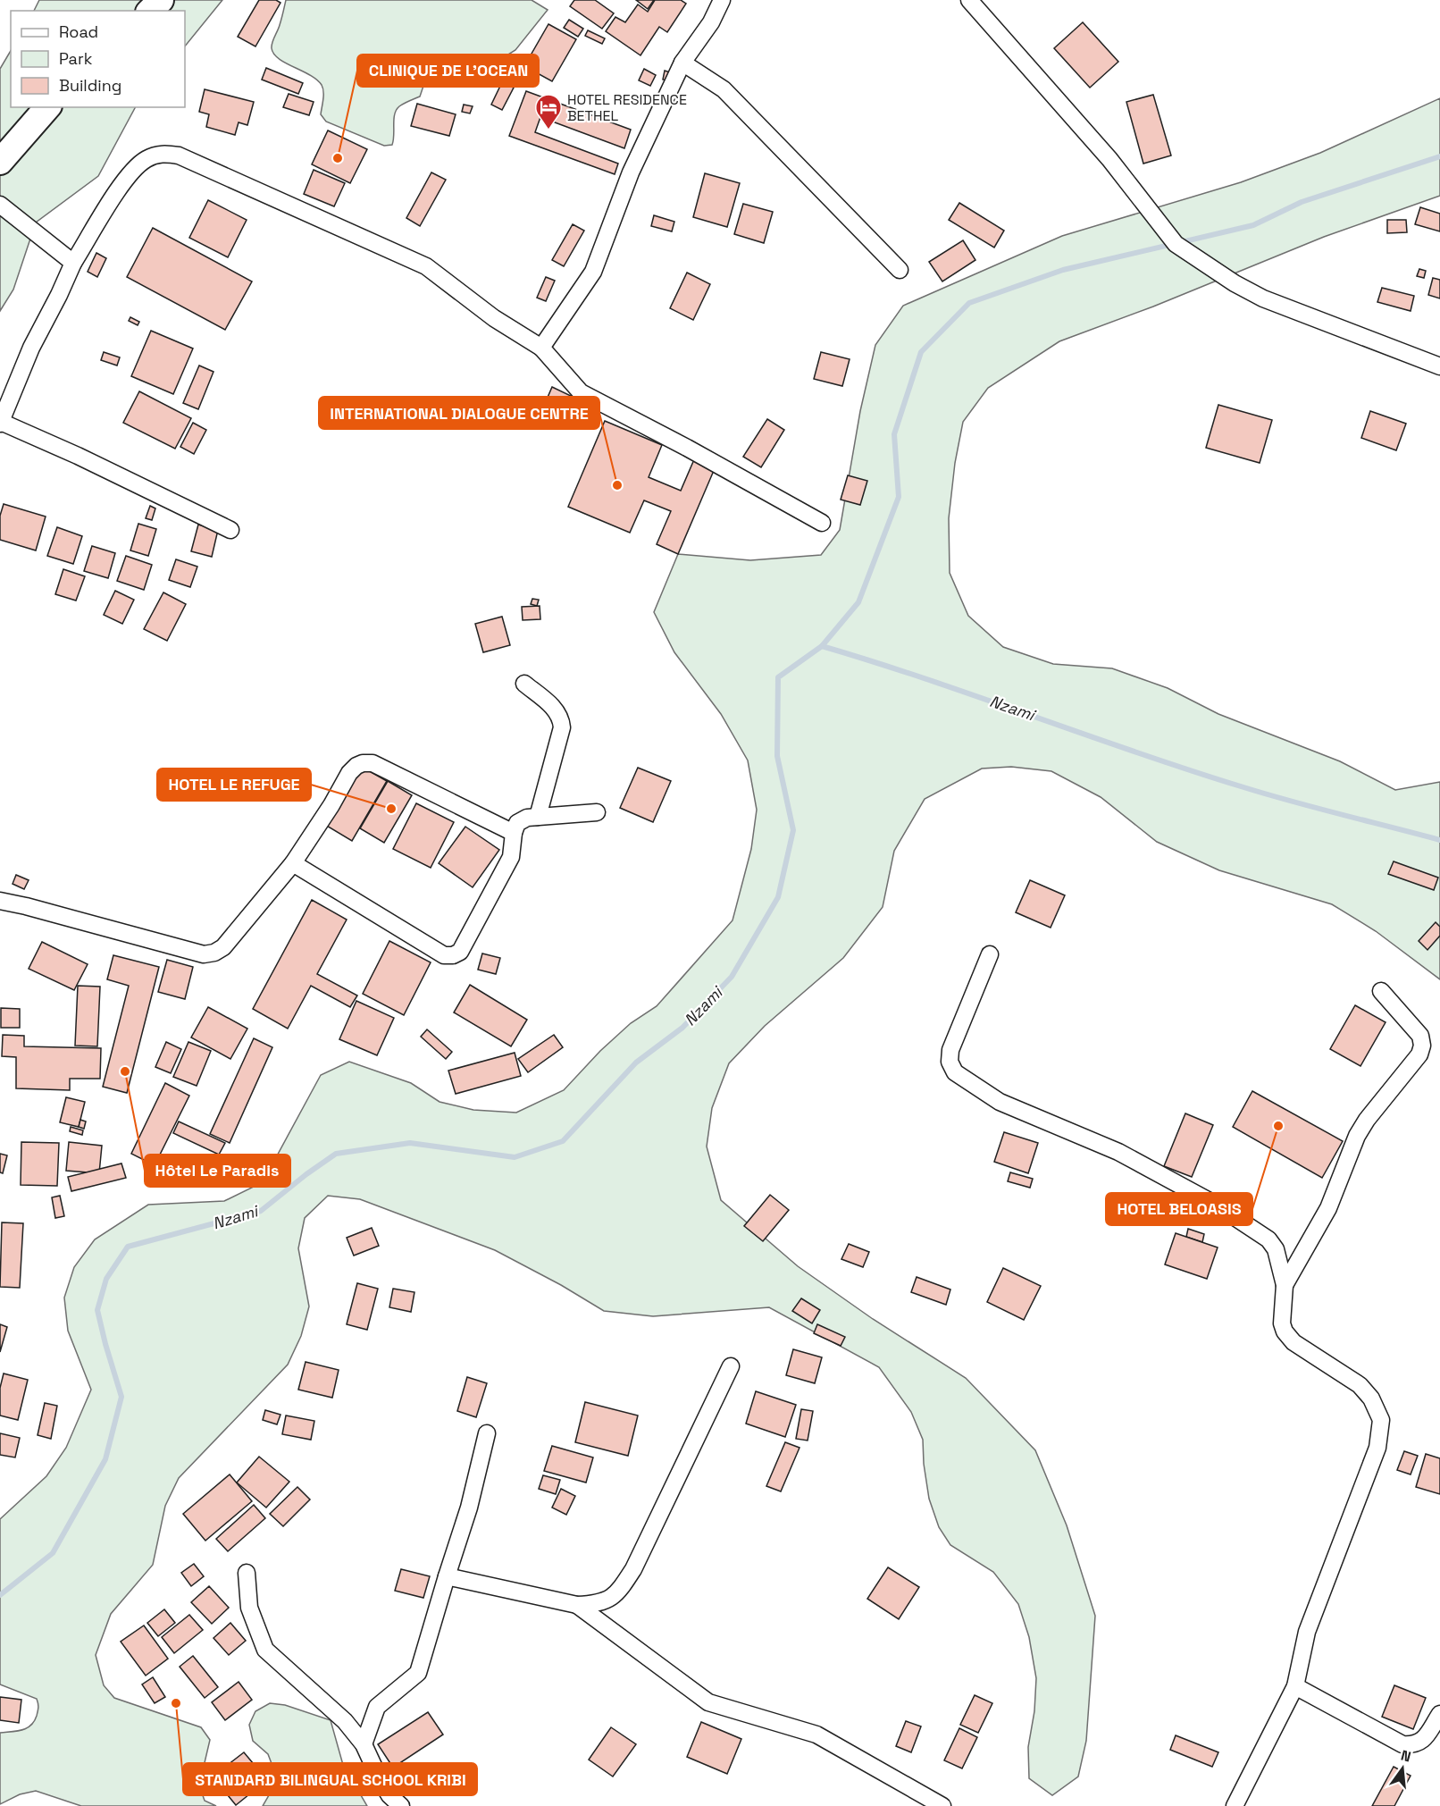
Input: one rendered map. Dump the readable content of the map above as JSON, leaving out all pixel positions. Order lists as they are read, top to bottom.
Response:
{
  "water": ["Nzami"],
  "places": {
    "hotel": ["HOTEL RESIDENCE BETHEL"],
    "other": [
      "CLINIQUE DE L'OCEAN",
      "INTERNATIONAL DIALOGUE CENTRE",
      "HOTEL LE REFUGE",
      "Hôtel Le Paradis",
      "HOTEL BELOASIS",
      "STANDARD BILINGUAL SCHOOL KRIBI"
    ]
  },
  "legend": ["Road", "Park", "Building"],
  "north": "top"
}
